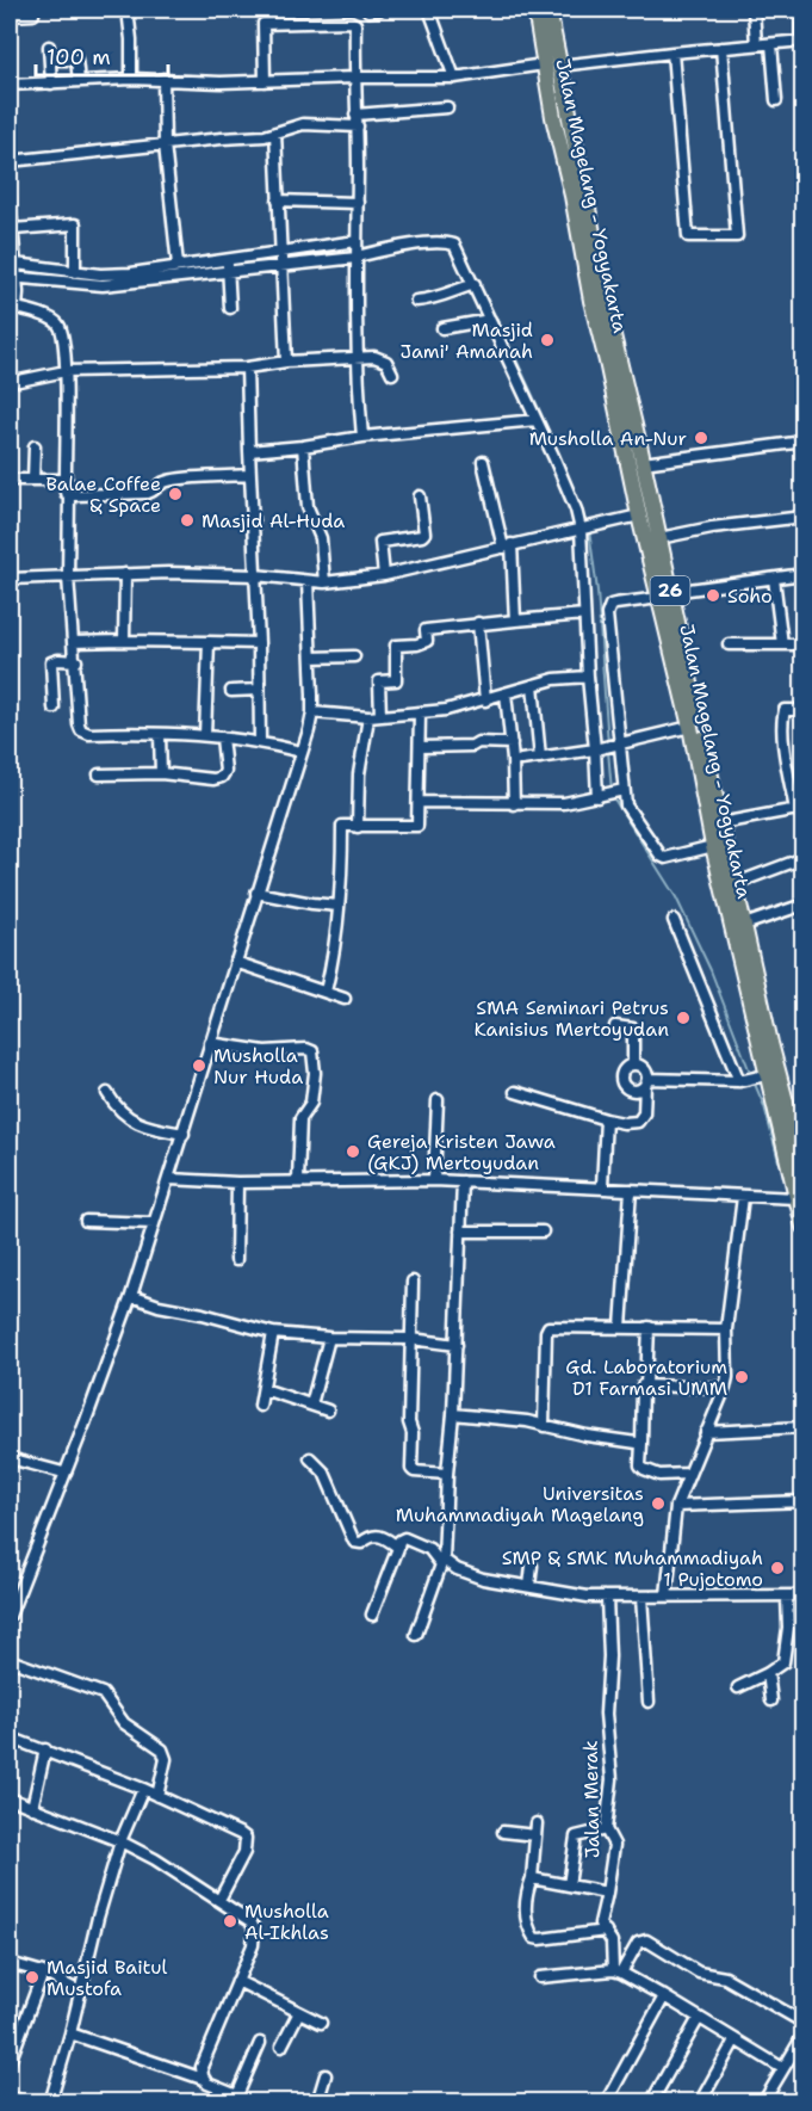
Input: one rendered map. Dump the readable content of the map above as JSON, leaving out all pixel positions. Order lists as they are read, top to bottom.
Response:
{
  "streets": {
    "highway": ["Jalan Magelang - Yogyakarta", "26"],
    "street": ["Jalan Merak"]
  },
  "places": [
    "Masjid Jami' Amanah",
    "Musholla An-Nur",
    "Balae Coffee & Space",
    "Masjid Al-Huda",
    "Soho",
    "SMA Seminari Petrus Kanisius Mertoyudan",
    "Musholla Nur Huda",
    "Gereja Kristen Jawa (GKJ) Mertoyudan",
    "Gd. Laboratorium D1 Farmasi UMM",
    "Universitas Muhammadiyah Magelang",
    "SMP & SMK Muhammadiyah 1 Pujotomo",
    "Musholla Al-Ikhlas",
    "Masjid Baitul Mustofa"
  ],
  "scale_bar": "100 m"
}
